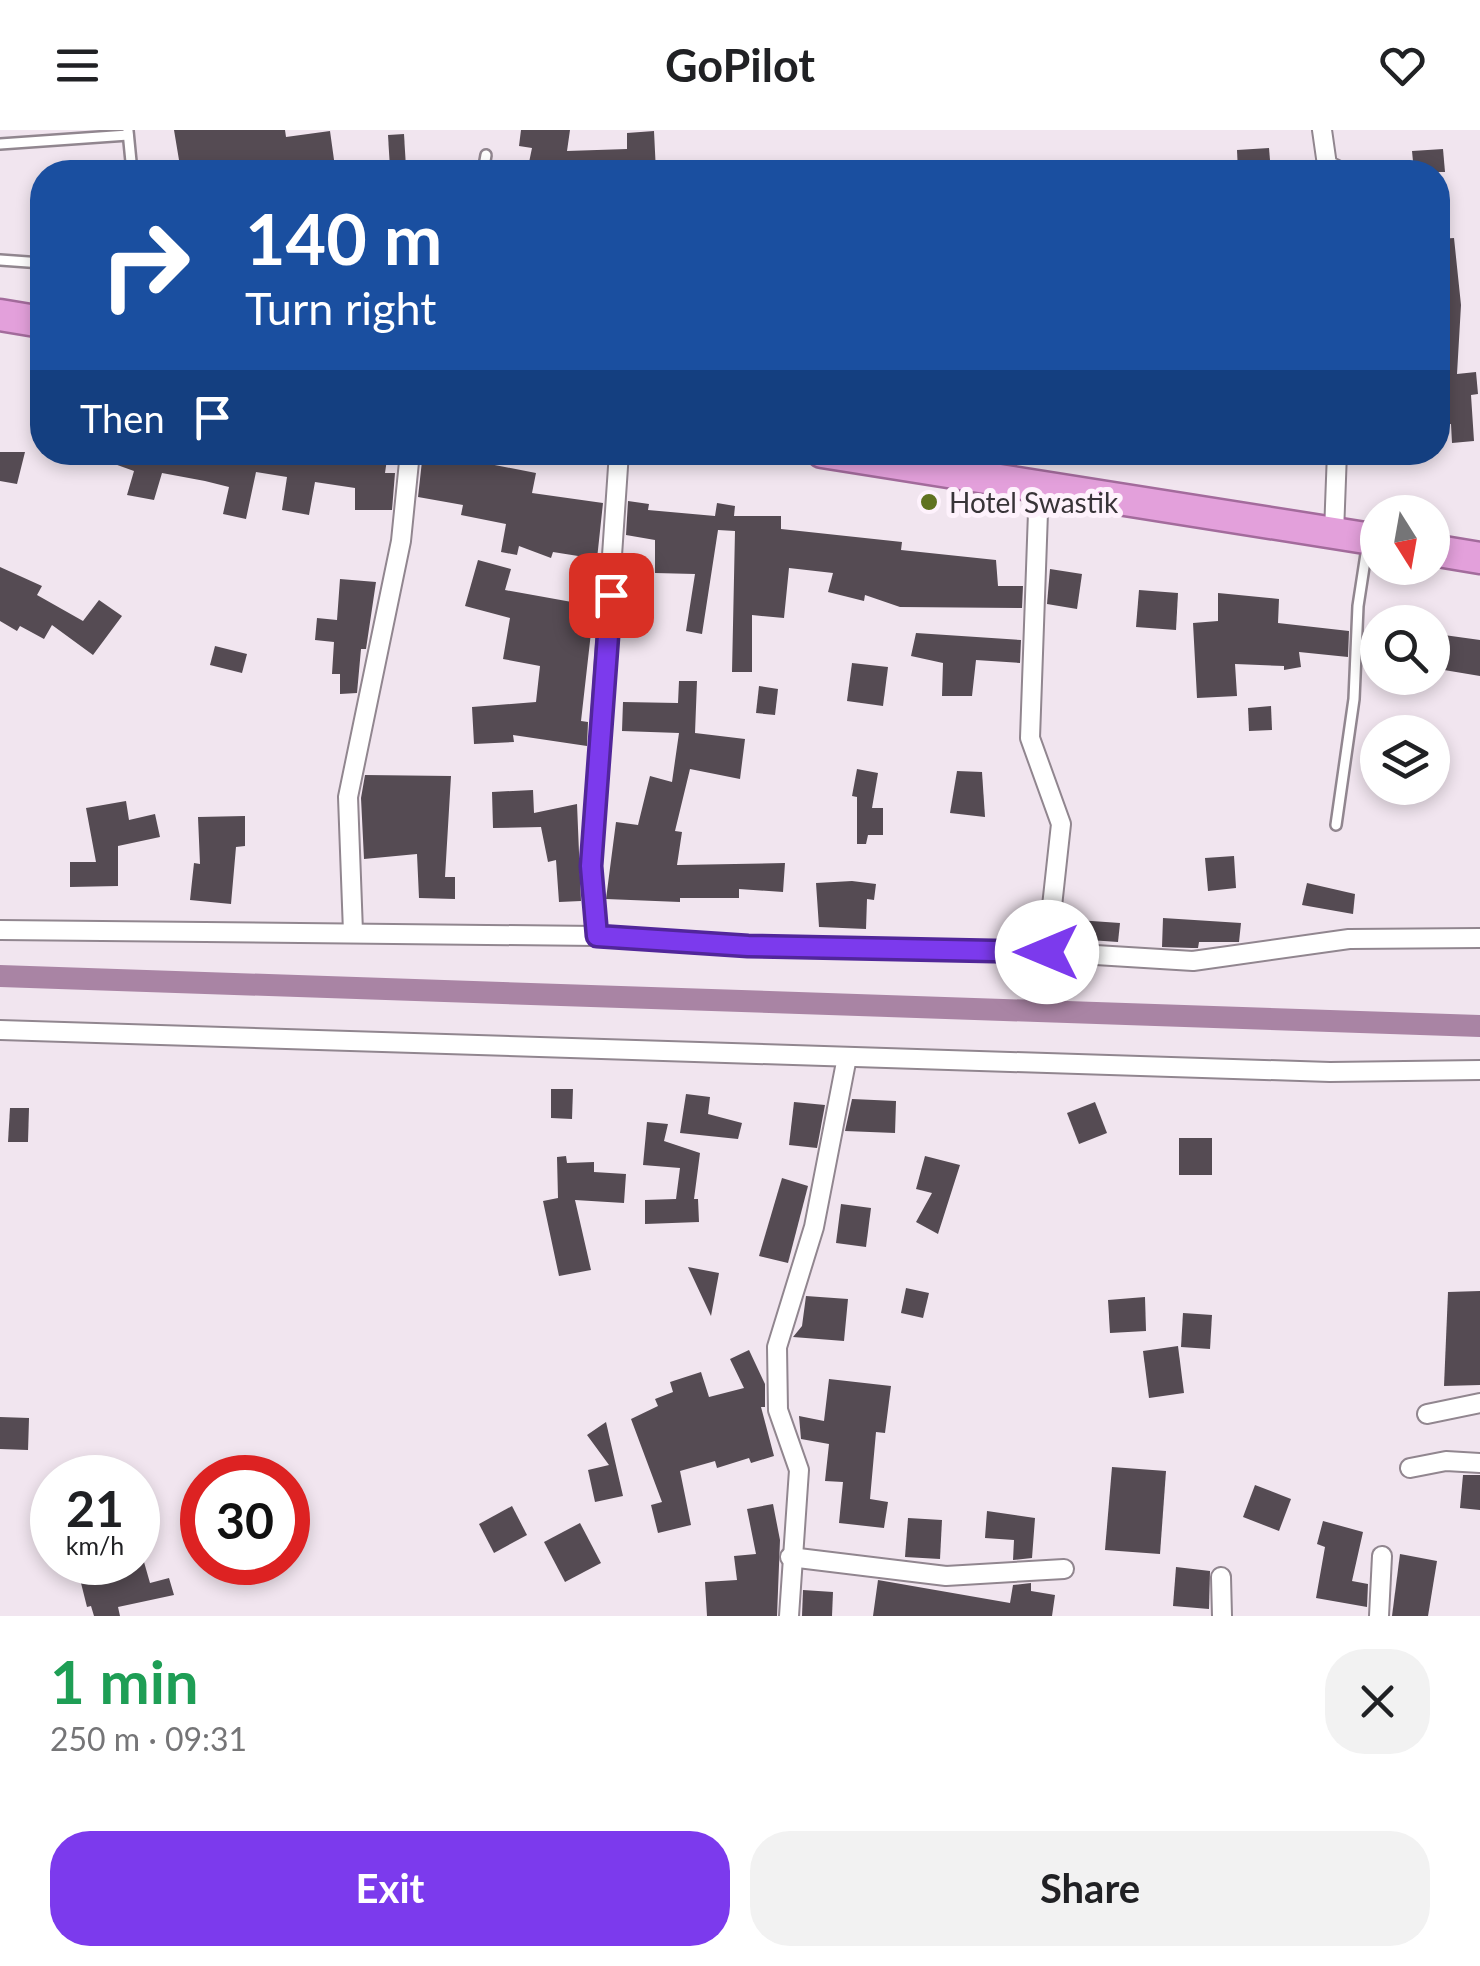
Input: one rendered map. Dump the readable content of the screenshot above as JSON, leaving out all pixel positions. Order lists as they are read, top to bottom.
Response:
{
  "places": ["Hotel Swastik"],
  "north": "bottom",
  "page": {
    "header": "GoPilot",
    "turn": ["140 m", "Turn right"],
    "then": "Then",
    "speed": "21 km/h",
    "limit": "30",
    "heading": ["1 min", "250 m · 09:31"],
    "buttons": ["Exit", "Share"]
  }
}
